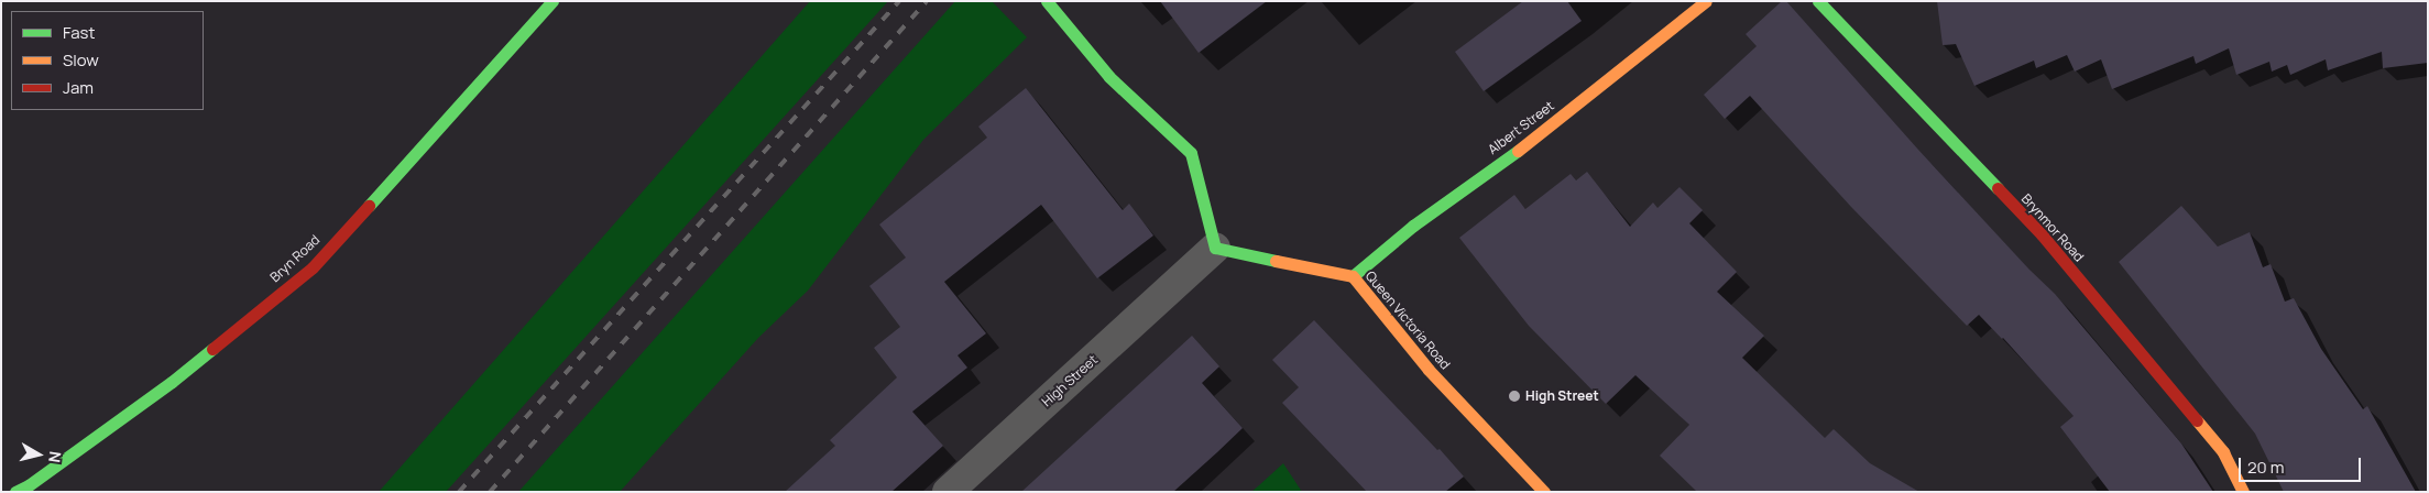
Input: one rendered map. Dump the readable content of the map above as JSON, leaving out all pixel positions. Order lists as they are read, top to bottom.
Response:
{
  "streets": {
    "street": [
      "Albert Street",
      "Brynmor Road",
      "Bryn Road",
      "Queen Victoria Road",
      "High Street"
    ]
  },
  "crossings": [
    ["Albert Street", "Queen Victoria Road"],
    ["Queen Victoria Road", "High Street"]
  ],
  "places": ["High Street"],
  "legend": ["Fast", "Slow", "Jam"],
  "scale_bar": "20 m",
  "north": "right"
}
